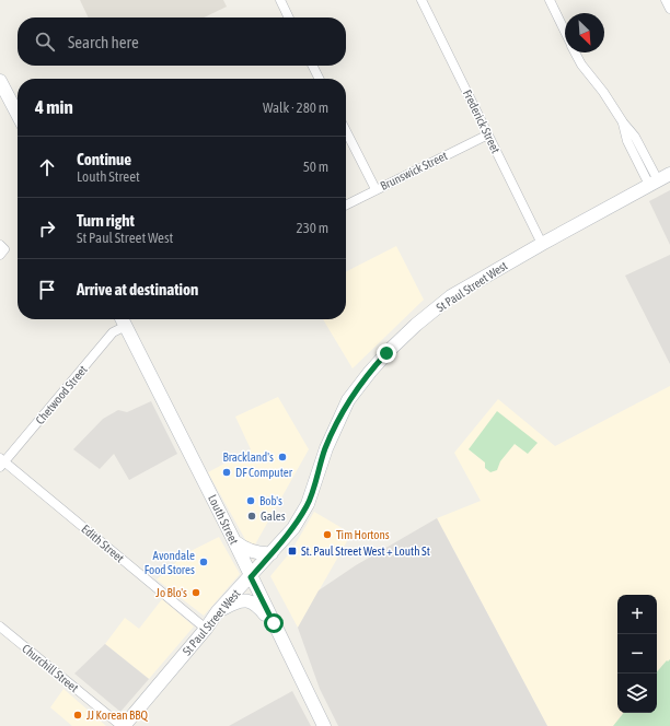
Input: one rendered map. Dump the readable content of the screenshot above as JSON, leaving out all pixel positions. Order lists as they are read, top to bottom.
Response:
{
  "streets": {
    "main road": ["St Paul Street West", "Louth Street"],
    "street": [
      "Frederick Street",
      "Brunswick Street",
      "Chetwood Street",
      "Edith Street",
      "Churchill Street"
    ]
  },
  "crossings": [
    ["Frederick Street", "Brunswick Street"],
    ["Frederick Street", "St Paul Street West"],
    ["St Paul Street West", "Louth Street"],
    ["St Paul Street West", "Edith Street"],
    ["St Paul Street West", "Churchill Street"],
    ["Chetwood Street", "Louth Street"],
    ["Chetwood Street", "Edith Street"]
  ],
  "places": {
    "other": [
      "Brackland's",
      "DF Computer",
      "Bob's",
      "Gales",
      "Tim Hortons",
      "Avondale Food Stores",
      "Jo Blo's",
      "JJ Korean BBQ"
    ],
    "transit": ["St. Paul Street West + Louth St"]
  },
  "north": "bottom right",
  "page": {
    "search": "Search here",
    "heading": ["4 min", "Walk · 280 m"],
    "list": [
      ["Continue", "Louth Street", "50 m"],
      ["Turn right", "St Paul Street West", "230 m"],
      "Arrive at destination"
    ],
    "map_buttons": ["+", "−"]
  }
}
